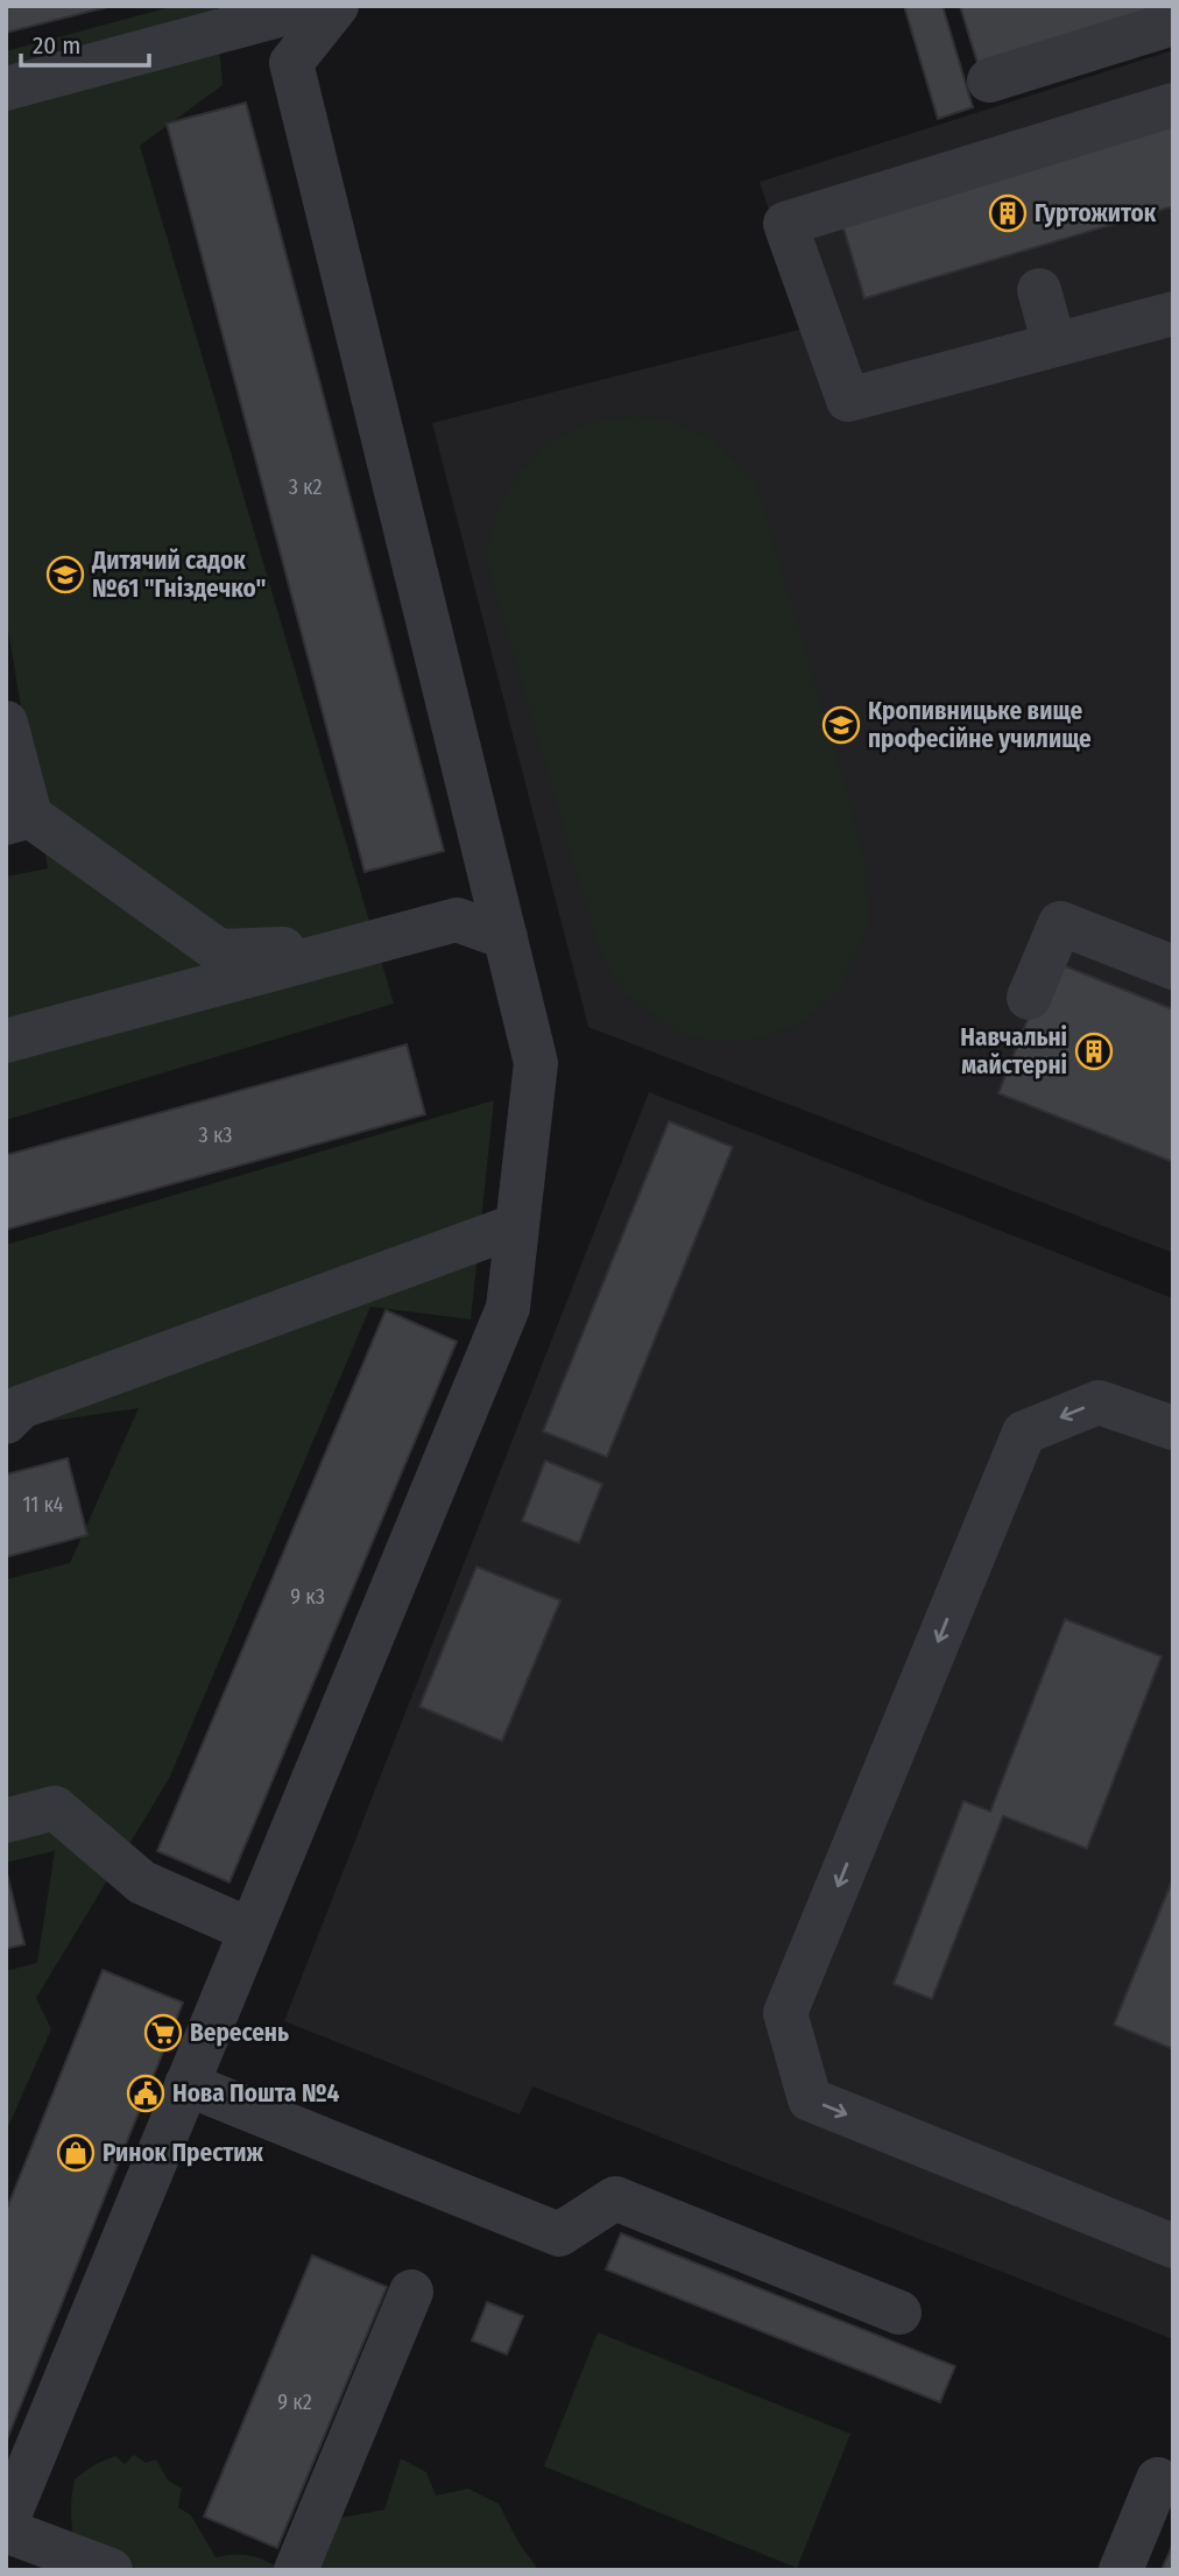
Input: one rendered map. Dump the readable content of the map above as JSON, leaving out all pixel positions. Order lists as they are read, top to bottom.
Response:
{
  "places": {
    "building": ["Гуртожиток", "Навчальні майстерні"],
    "school or university": ["Дитячий садок №61 \"Гніздечко\"", "Кропивницьке вище професійне училище"],
    "supermarket": ["Вересень"],
    "public building": ["Нова Пошта №4"],
    "shop": ["Ринок Престиж"]
  },
  "house_numbers": [
    "3 к2",
    "3 к3",
    "11 к4",
    "9 к3",
    "9 к2"
  ],
  "scale_bar": "20 m"
}
